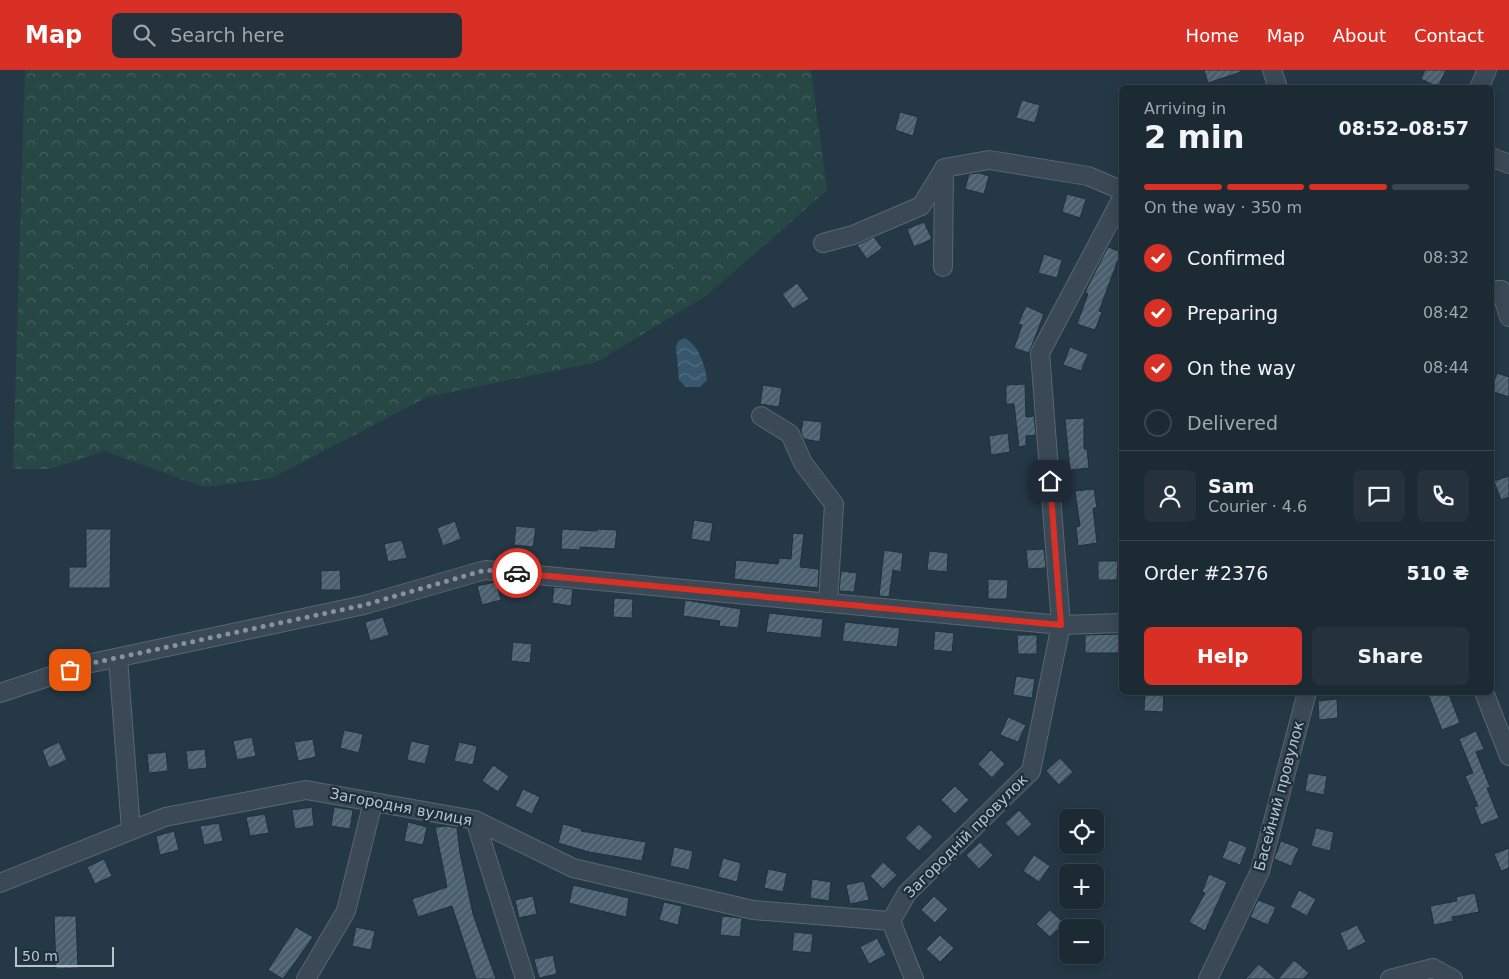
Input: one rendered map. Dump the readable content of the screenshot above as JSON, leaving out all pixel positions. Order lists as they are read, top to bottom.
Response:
{
  "streets": {
    "street": ["Басейний провулок", "Загородня вулиця", "Загородній провулок"]
  },
  "crossings": [
    ["Загородня вулиця", "Загородній провулок"]
  ],
  "scale_bar": "50 m",
  "page": {
    "header": "Map",
    "search": "Search here",
    "nav": [
      "Home",
      "Map",
      "About",
      "Contact"
    ],
    "heading": ["2 min", "Arriving in", "08:52–08:57"],
    "panel": [
      "Sam",
      "Courier · 4.6",
      "Order #2376",
      "510 ₴"
    ],
    "bar": "On the way · 350 m",
    "list": [
      ["Confirmed", "08:32"],
      ["Preparing", "08:42"],
      ["On the way", "08:44"],
      "Delivered"
    ],
    "buttons": ["Help", "Share"],
    "map_buttons": ["+", "−"],
    "scale": "50 m"
  }
}
